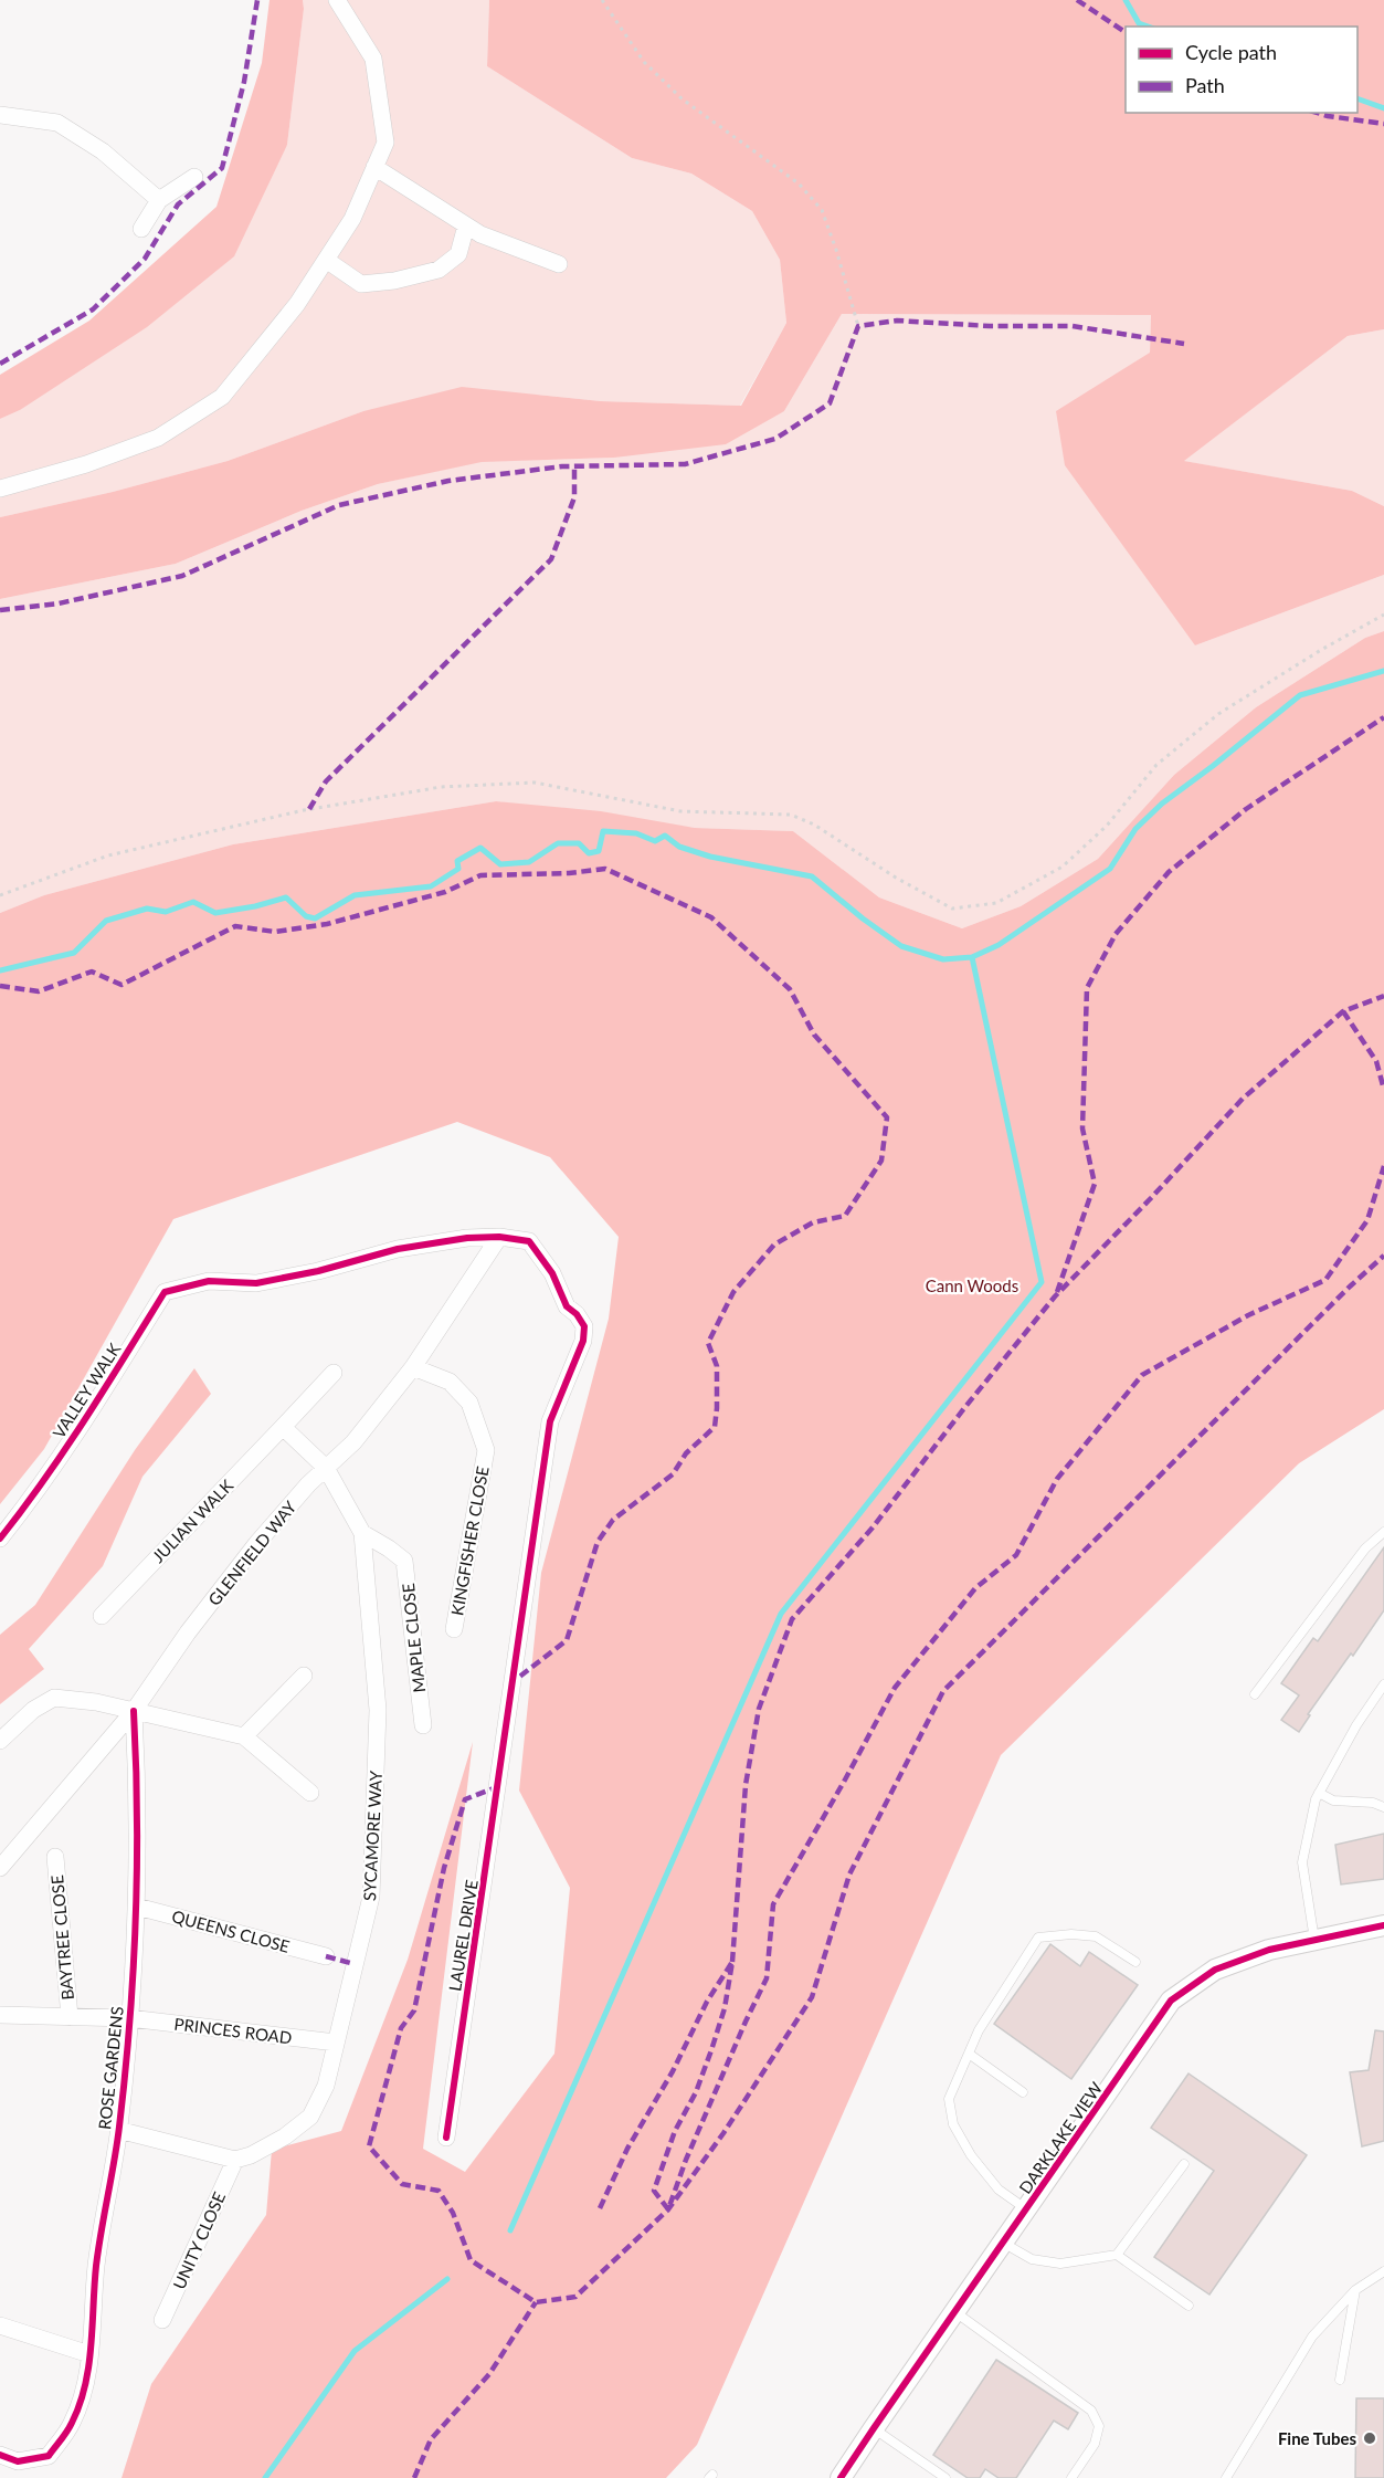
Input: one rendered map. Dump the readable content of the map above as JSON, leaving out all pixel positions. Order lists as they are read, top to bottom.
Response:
{
  "streets": {
    "street": [
      "VALLEY WALK",
      "JULIAN WALK",
      "KINGFISHER CLOSE",
      "GLENFIELD WAY",
      "MAPLE CLOSE",
      "SYCAMORE WAY",
      "QUEENS CLOSE",
      "LAUREL DRIVE",
      "BAYTREE CLOSE",
      "PRINCES ROAD",
      "ROSE GARDENS",
      "DARKLAKE VIEW",
      "UNITY CLOSE"
    ]
  },
  "crossings": [
    ["VALLEY WALK", "GLENFIELD WAY"],
    ["VALLEY WALK", "LAUREL DRIVE"],
    ["KINGFISHER CLOSE", "GLENFIELD WAY"],
    ["GLENFIELD WAY", "SYCAMORE WAY"],
    ["GLENFIELD WAY", "ROSE GARDENS"],
    ["MAPLE CLOSE", "SYCAMORE WAY"],
    ["SYCAMORE WAY", "PRINCES ROAD"],
    ["SYCAMORE WAY", "UNITY CLOSE"],
    ["QUEENS CLOSE", "ROSE GARDENS"],
    ["BAYTREE CLOSE", "PRINCES ROAD"],
    ["PRINCES ROAD", "ROSE GARDENS"]
  ],
  "parks": ["Cann Woods"],
  "places": ["Fine Tubes"],
  "legend": ["Cycle path", "Path"]
}
